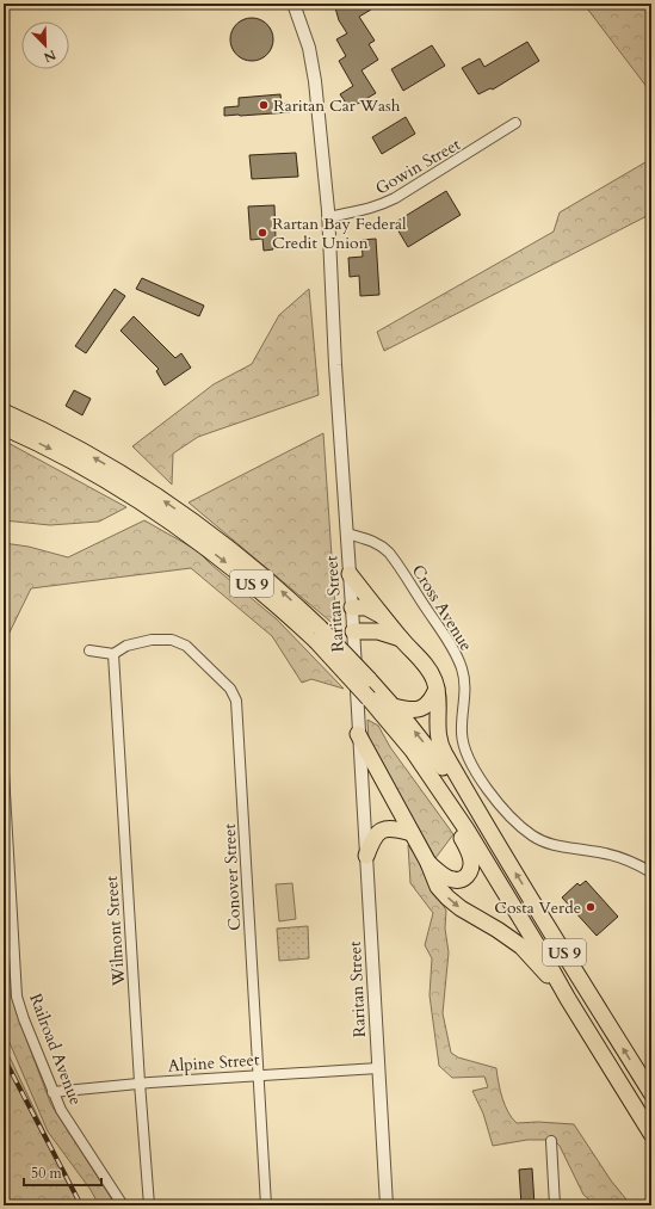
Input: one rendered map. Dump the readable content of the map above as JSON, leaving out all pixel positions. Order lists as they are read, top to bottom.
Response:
{
  "streets": {
    "highway": ["US 9"],
    "street": [
      "Gowin Street",
      "Raritan Street",
      "Cross Avenue",
      "Conover Street",
      "Wilmont Street",
      "Railroad Avenue",
      "Alpine Street"
    ]
  },
  "crossings": [
    ["Gowin Street", "Raritan Street"],
    ["Raritan Street", "Cross Avenue"],
    ["Raritan Street", "Alpine Street"],
    ["Conover Street", "Wilmont Street"],
    ["Conover Street", "Alpine Street"],
    ["Wilmont Street", "Alpine Street"],
    ["Railroad Avenue", "Alpine Street"]
  ],
  "places": ["Raritan Car Wash", "Rartan Bay Federal Credit Union", "Costa Verde"],
  "scale_bar": "50 m",
  "north": "bottom right"
}
